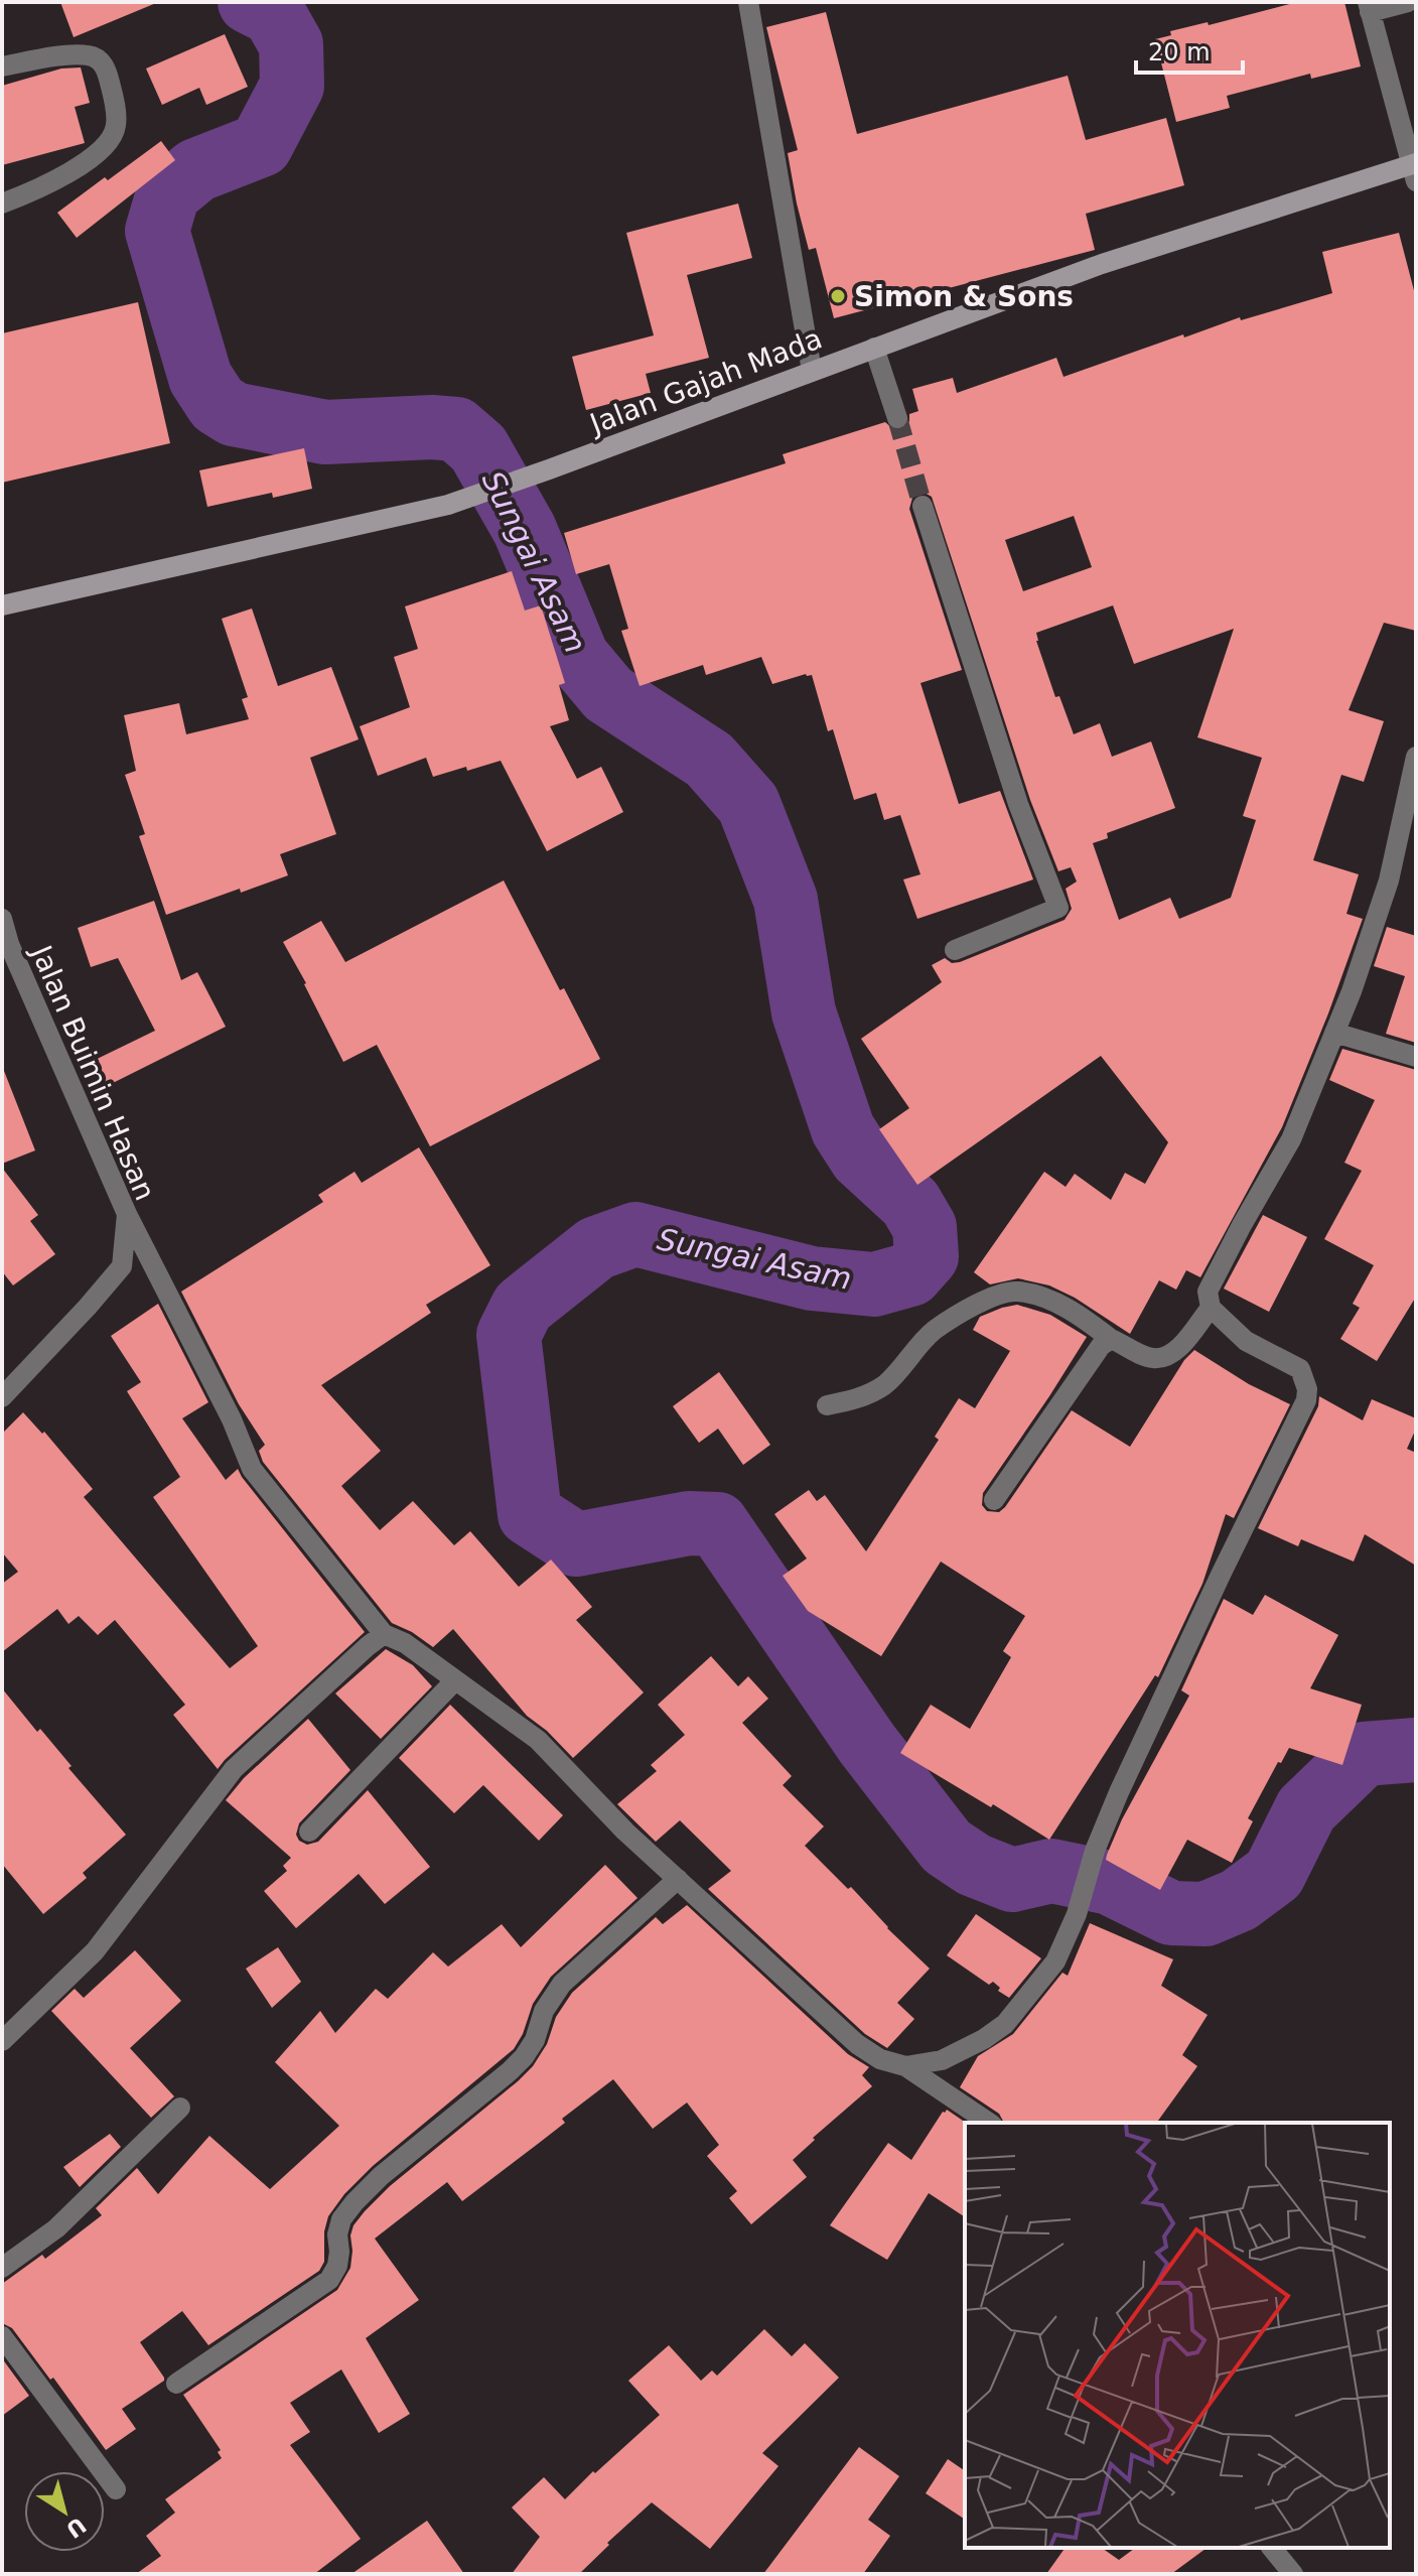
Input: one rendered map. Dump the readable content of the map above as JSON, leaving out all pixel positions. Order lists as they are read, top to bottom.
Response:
{
  "streets": {
    "main road": ["Jalan Gajah Mada"],
    "street": ["Jalan Buimin Hasan"]
  },
  "water": ["Sungai Asam"],
  "places": ["Simon & Sons"],
  "scale_bar": "20 m",
  "north": "bottom right"
}
